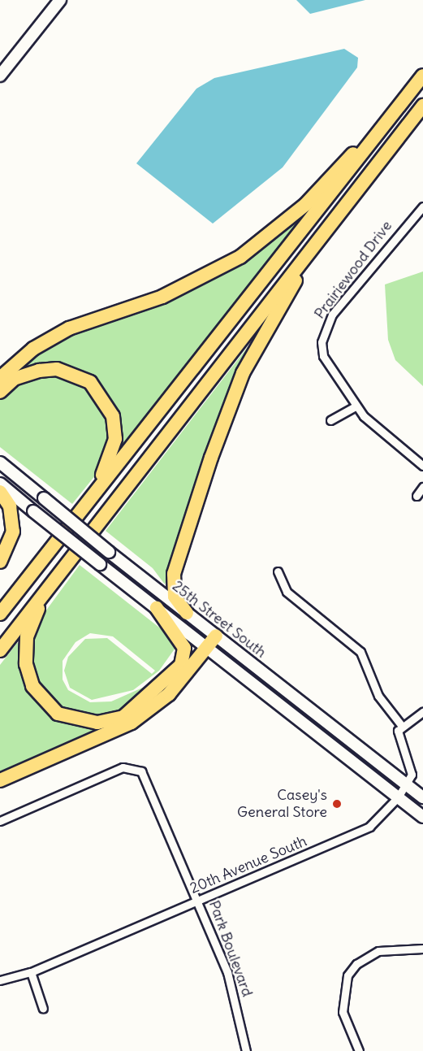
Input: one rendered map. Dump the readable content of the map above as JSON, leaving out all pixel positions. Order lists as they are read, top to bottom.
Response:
{
  "streets": {
    "main road": ["25th Street South"],
    "street": ["Prairiewood Drive", "20th Avenue South", "Park Boulevard"]
  },
  "crossings": [
    ["25th Street South", "20th Avenue South"],
    ["20th Avenue South", "Park Boulevard"]
  ],
  "places": ["Casey's General Store"]
}
